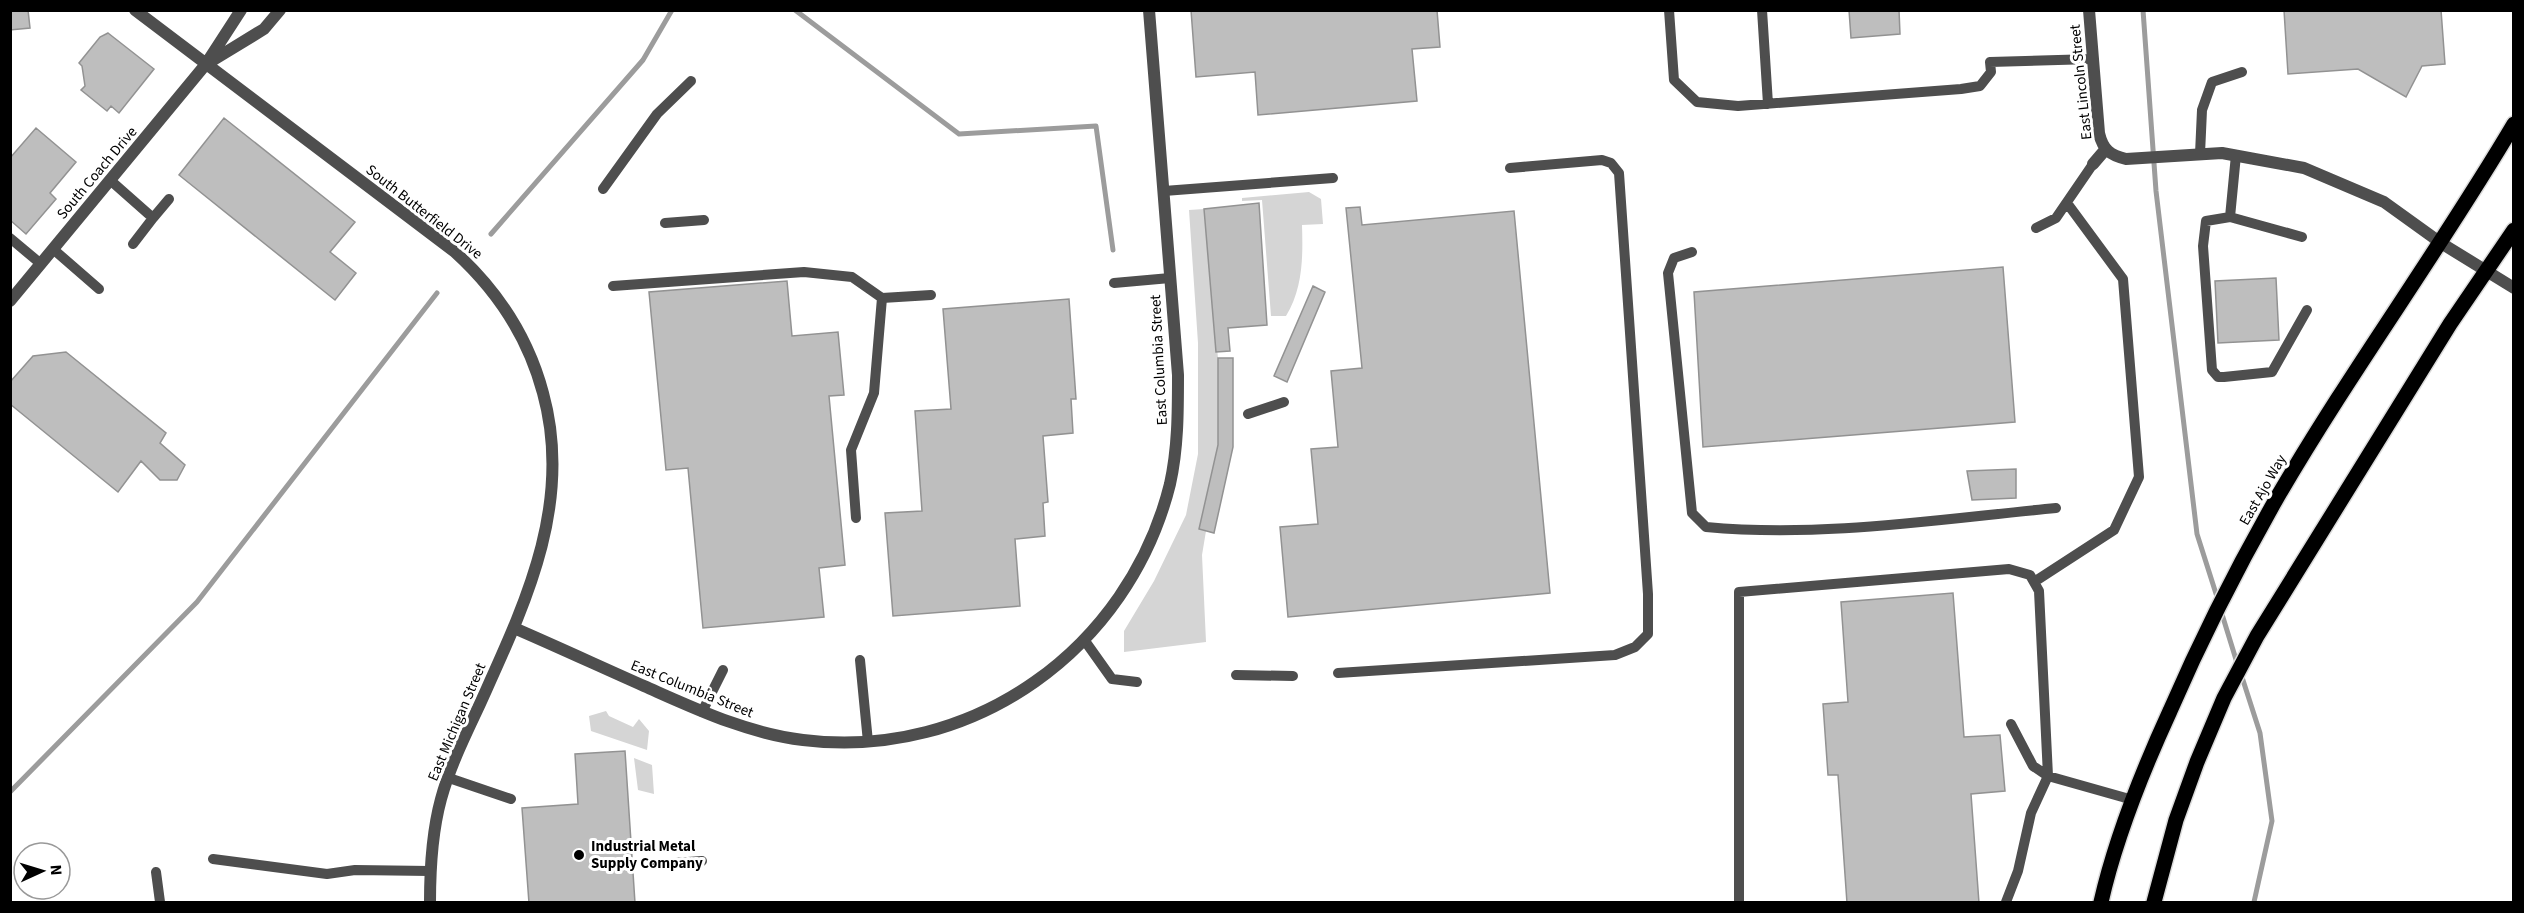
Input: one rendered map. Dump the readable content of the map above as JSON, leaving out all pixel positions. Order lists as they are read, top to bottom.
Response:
{
  "streets": {
    "main road": ["East Ajo Way"],
    "street": [
      "East Lincoln Street",
      "South Coach Drive",
      "South Butterfield Drive",
      "East Columbia Street",
      "East Michigan Street"
    ]
  },
  "crossings": [
    ["South Coach Drive", "South Butterfield Drive"],
    ["South Butterfield Drive", "East Columbia Street"],
    ["South Butterfield Drive", "East Michigan Street"],
    ["East Columbia Street", "East Michigan Street"]
  ],
  "places": ["Industrial Metal Supply Company"],
  "north": "right"
}
